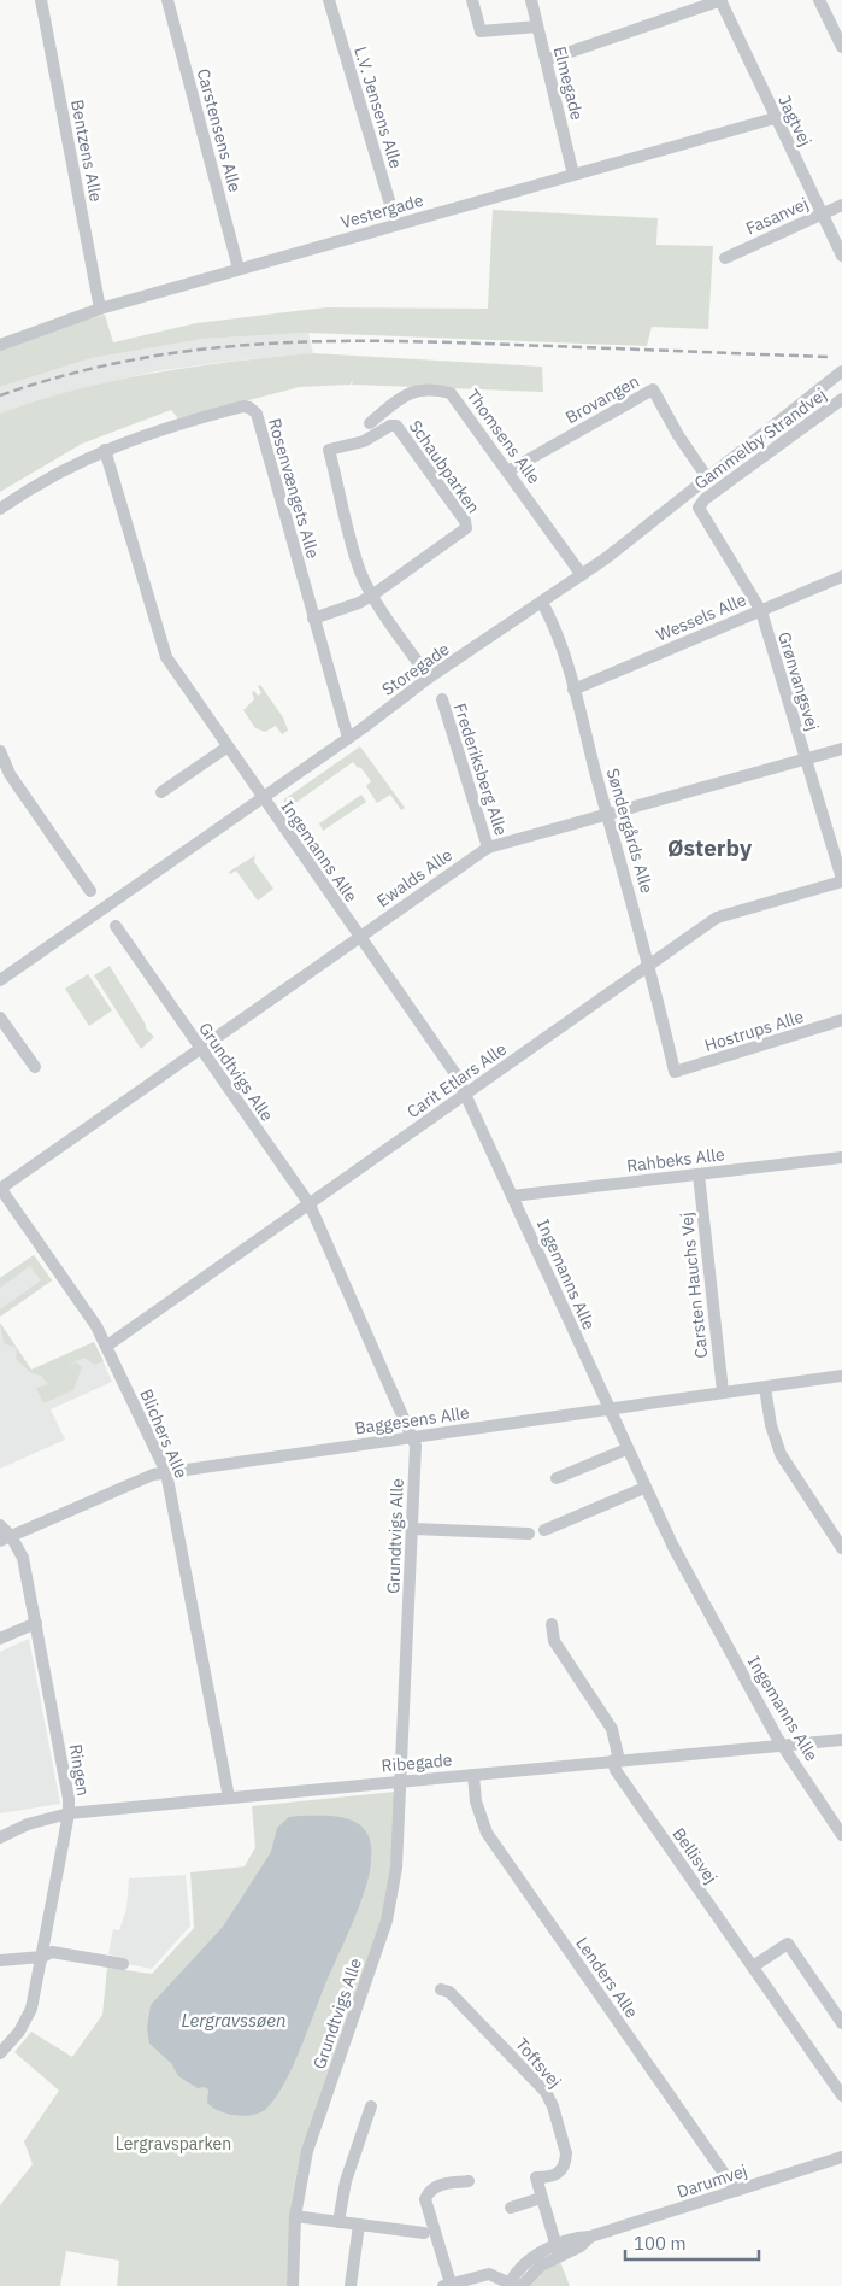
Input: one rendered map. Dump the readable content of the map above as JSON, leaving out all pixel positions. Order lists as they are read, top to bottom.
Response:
{
  "streets": {
    "street": [
      "Elmegade",
      "L.V. Jensens Alle",
      "Jagtvej",
      "Carstensens Alle",
      "Bentzens Alle",
      "Vestergade",
      "Fasanvej",
      "Brovangen",
      "Thomsens Alle",
      "Gammelby Strandvej",
      "Schaubparken",
      "Rosenvængets Alle",
      "Wessels Alle",
      "Storegade",
      "Grønvangsvej",
      "Frederiksberg Alle",
      "Søndergårds Alle",
      "Ingemanns Alle",
      "Ewalds Alle",
      "Hostrups Alle",
      "Grundtvigs Alle",
      "Carit Etlars Alle",
      "Rahbeks Alle",
      "Carsten Hauchs Vej",
      "Baggesens Alle",
      "Blichers Alle",
      "Ribegade",
      "Ringen",
      "Bellisvej",
      "Lenders Alle",
      "Toftsvej",
      "Darumvej"
    ]
  },
  "crossings": [
    ["Elmegade", "Vestergade"],
    ["L.V. Jensens Alle", "Vestergade"],
    ["Jagtvej", "Vestergade"],
    ["Jagtvej", "Fasanvej"],
    ["Carstensens Alle", "Vestergade"],
    ["Bentzens Alle", "Vestergade"],
    ["Brovangen", "Thomsens Alle"],
    ["Brovangen", "Storegade"],
    ["Thomsens Alle", "Storegade"],
    ["Gammelby Strandvej", "Grønvangsvej"],
    ["Schaubparken", "Rosenvængets Alle"],
    ["Schaubparken", "Storegade"],
    ["Rosenvængets Alle", "Storegade"],
    ["Rosenvængets Alle", "Ingemanns Alle"],
    ["Wessels Alle", "Grønvangsvej"],
    ["Wessels Alle", "Søndergårds Alle"],
    ["Storegade", "Søndergårds Alle"],
    ["Storegade", "Ingemanns Alle"],
    ["Grønvangsvej", "Ewalds Alle"],
    ["Grønvangsvej", "Carit Etlars Alle"],
    ["Frederiksberg Alle", "Ewalds Alle"],
    ["Søndergårds Alle", "Ewalds Alle"],
    ["Søndergårds Alle", "Hostrups Alle"],
    ["Søndergårds Alle", "Carit Etlars Alle"],
    ["Ingemanns Alle", "Ewalds Alle"],
    ["Ingemanns Alle", "Carit Etlars Alle"],
    ["Ingemanns Alle", "Rahbeks Alle"],
    ["Ingemanns Alle", "Baggesens Alle"],
    ["Ingemanns Alle", "Ribegade"],
    ["Ewalds Alle", "Grundtvigs Alle"],
    ["Ewalds Alle", "Blichers Alle"],
    ["Grundtvigs Alle", "Carit Etlars Alle"],
    ["Grundtvigs Alle", "Baggesens Alle"],
    ["Grundtvigs Alle", "Ribegade"],
    ["Carit Etlars Alle", "Blichers Alle"],
    ["Rahbeks Alle", "Carsten Hauchs Vej"],
    ["Carsten Hauchs Vej", "Baggesens Alle"],
    ["Baggesens Alle", "Blichers Alle"],
    ["Baggesens Alle", "Ringen"],
    ["Blichers Alle", "Ribegade"],
    ["Ribegade", "Ringen"],
    ["Ribegade", "Bellisvej"],
    ["Ribegade", "Lenders Alle"],
    ["Lenders Alle", "Darumvej"]
  ],
  "districts": ["Østerby"],
  "water": ["Lergravssøen"],
  "parks": ["Lergravsparken"],
  "scale_bar": "100 m"
}
